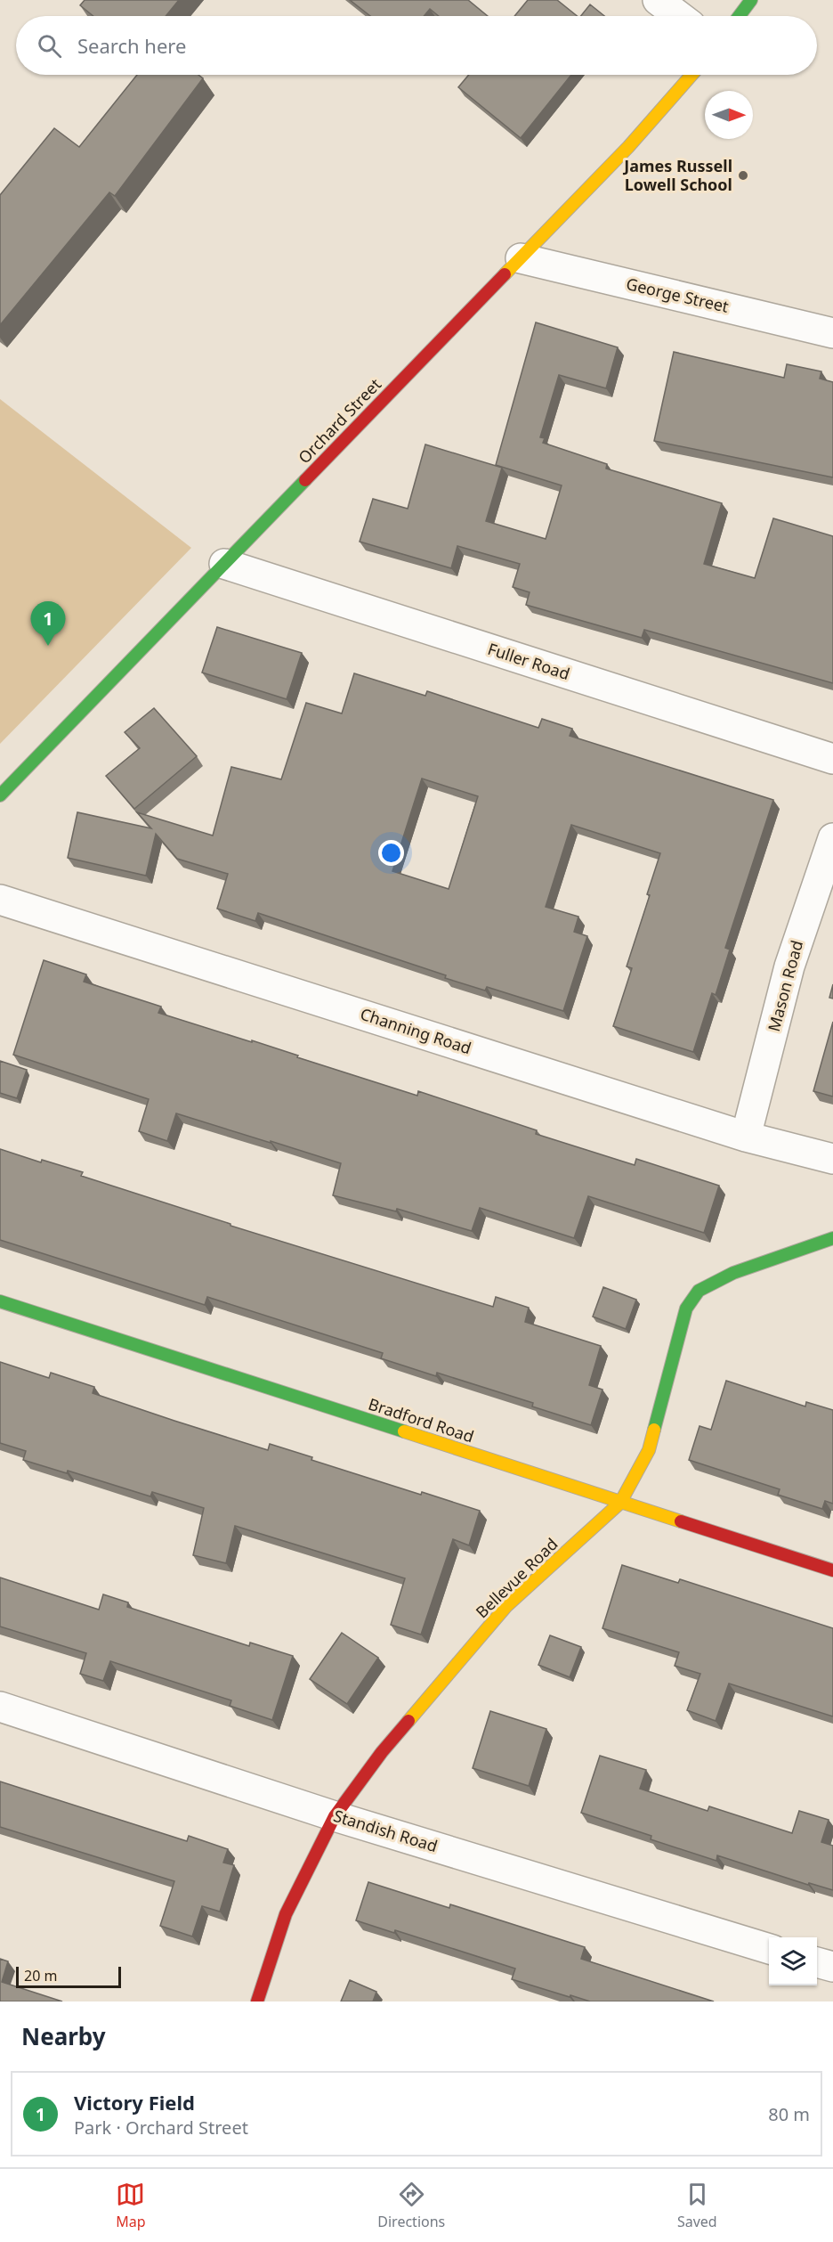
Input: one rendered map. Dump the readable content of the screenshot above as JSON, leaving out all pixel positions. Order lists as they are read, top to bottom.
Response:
{
  "streets": {
    "street": [
      "George Street",
      "Orchard Street",
      "Fuller Road",
      "Mason Road",
      "Channing Road",
      "Bradford Road",
      "Bellevue Road",
      "Standish Road"
    ]
  },
  "crossings": [
    ["George Street", "Orchard Street"],
    ["Orchard Street", "Fuller Road"],
    ["Mason Road", "Channing Road"],
    ["Bradford Road", "Bellevue Road"],
    ["Bellevue Road", "Standish Road"]
  ],
  "places": ["James Russell Lowell School"],
  "scale_bar": "20 m",
  "north": "right",
  "page": {
    "search": "Search here",
    "pins": "1",
    "scale": "20 m",
    "heading": "Nearby",
    "list": [
      {
        "mark": "1",
        "name": "Victory Field",
        "note": "Park · Orchard Street",
        "value": "80 m"
      }
    ],
    "nav": ["Map", "Directions", "Saved"]
  }
}
